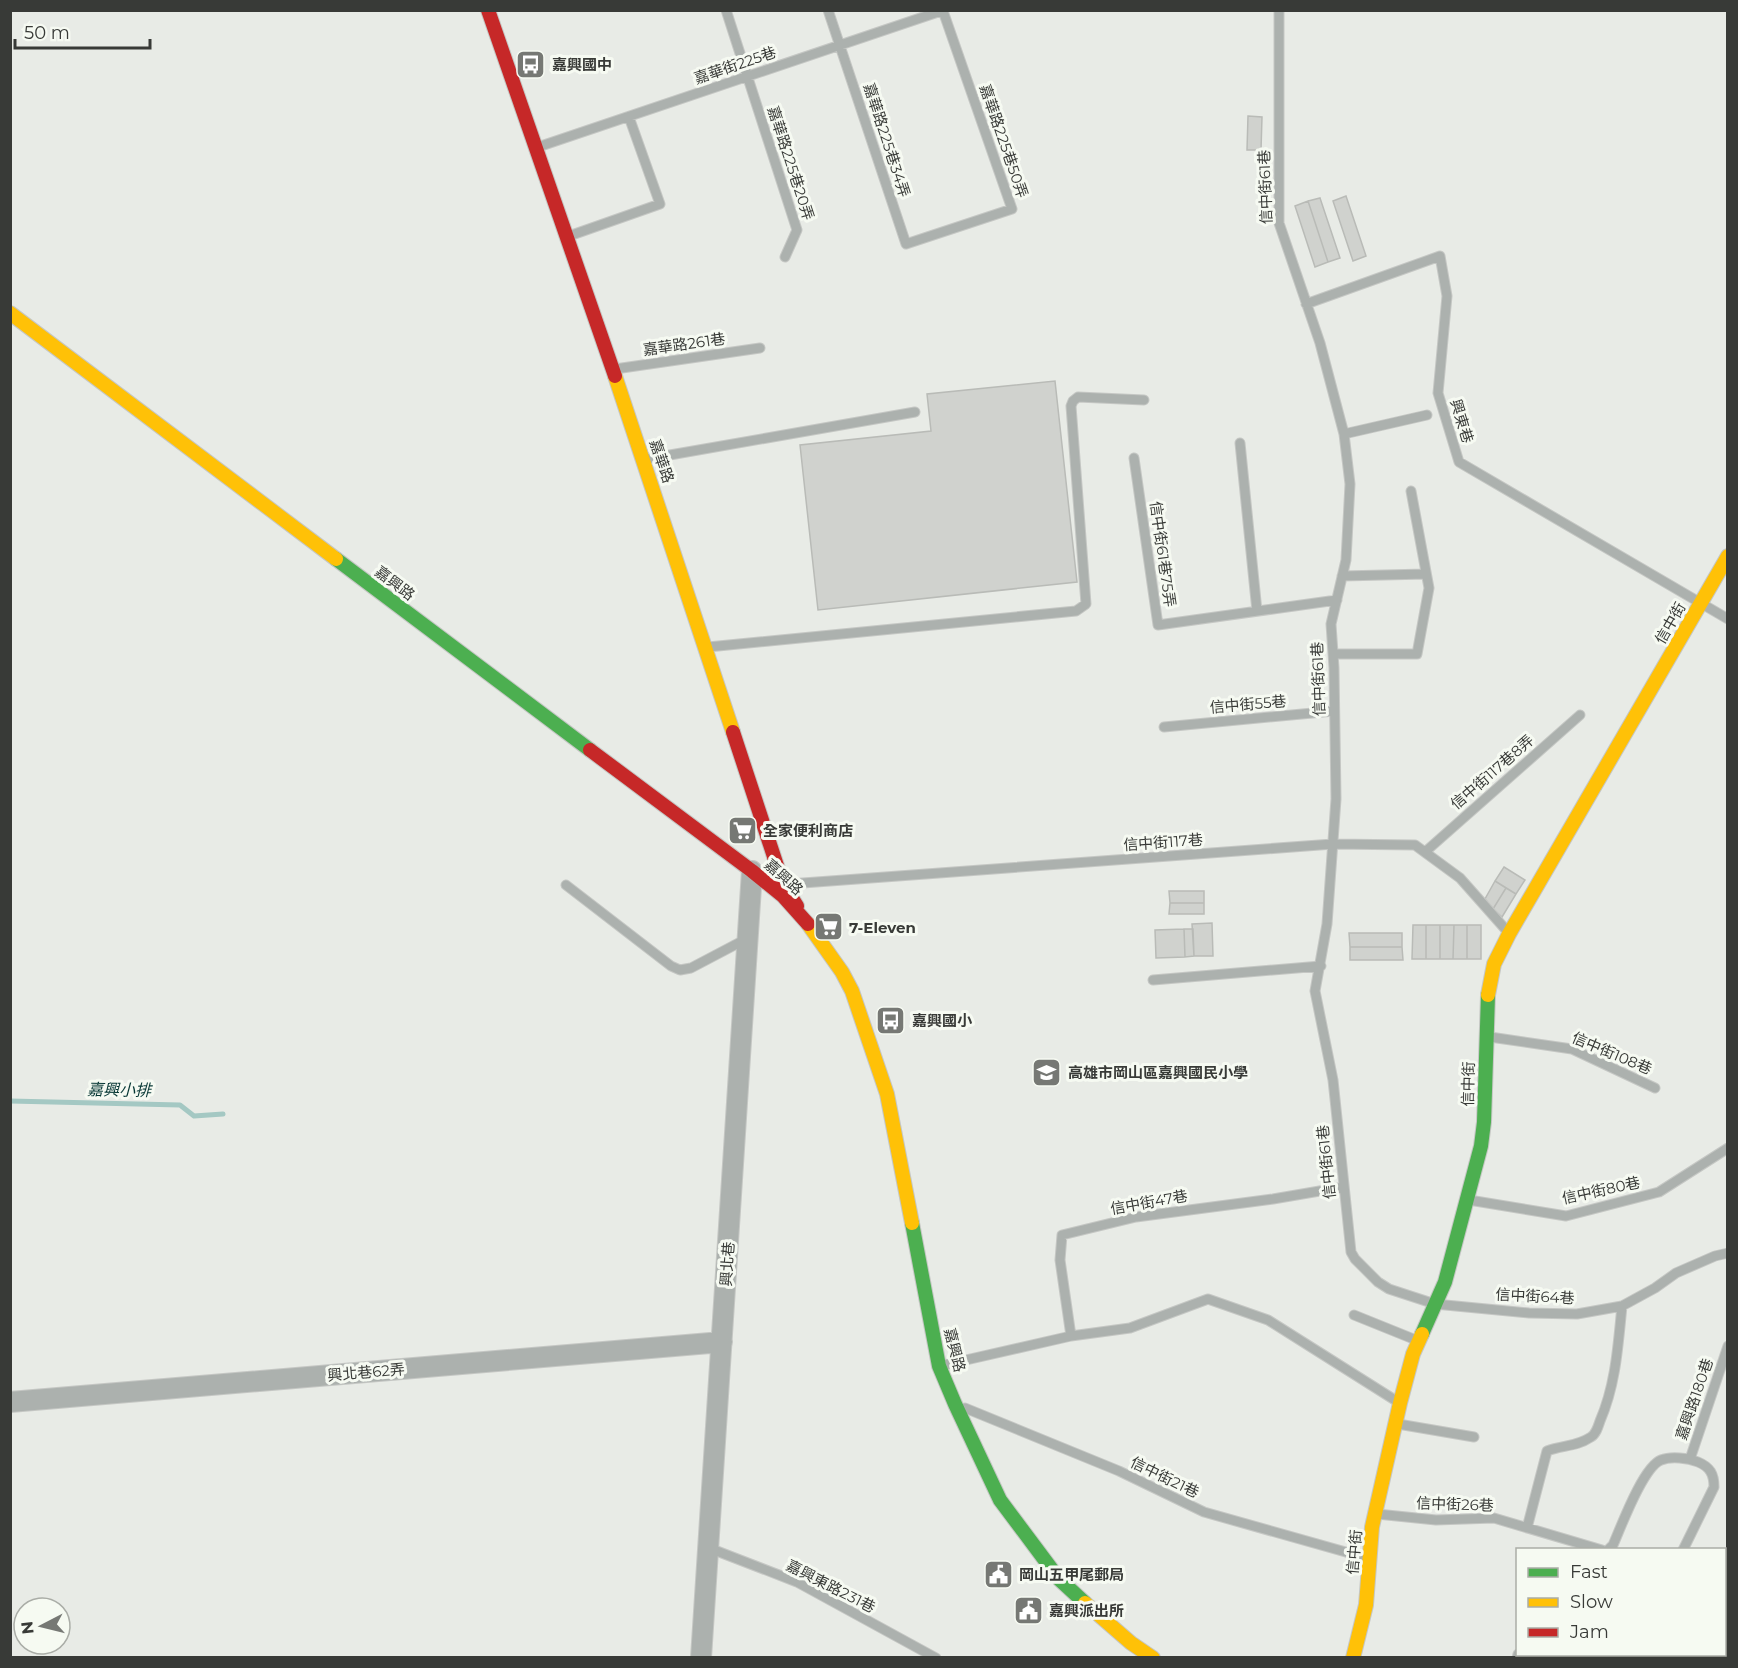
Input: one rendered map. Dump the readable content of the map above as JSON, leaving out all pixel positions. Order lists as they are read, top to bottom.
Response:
{
  "streets": {
    "street": [
      "嘉華路",
      "嘉興路",
      "信中街",
      "興北巷",
      "興北巷62弄"
    ],
    "lane": [
      "嘉華街225巷",
      "嘉華路225巷34弄",
      "嘉華路225巷50弄",
      "嘉華路225巷20弄",
      "信中街61巷",
      "嘉華路261巷",
      "興東巷",
      "信中街61巷75弄",
      "信中街55巷",
      "信中街117巷8弄",
      "信中街117巷",
      "信中街108巷",
      "信中街80巷",
      "信中街47巷",
      "信中街64巷",
      "嘉興路180巷",
      "信中街21巷",
      "信中街26巷",
      "嘉興東路231巷"
    ]
  },
  "crossings": [
    ["嘉華街225巷", "嘉華路225巷34弄"],
    ["嘉華街225巷", "嘉華路225巷50弄"],
    ["嘉華街225巷", "嘉華路225巷20弄"],
    ["嘉華街225巷", "嘉華路"],
    ["嘉華路225巷34弄", "嘉華路225巷50弄"],
    ["信中街61巷", "興東巷"],
    ["信中街61巷", "信中街61巷75弄"],
    ["信中街61巷", "信中街"],
    ["信中街61巷", "信中街55巷"],
    ["信中街61巷", "信中街117巷"],
    ["信中街61巷", "信中街47巷"],
    ["信中街61巷", "信中街64巷"],
    ["嘉華路261巷", "嘉華路"],
    ["興東巷", "信中街"],
    ["嘉華路", "嘉興路"],
    ["嘉華路", "信中街117巷"],
    ["嘉興路", "興北巷"],
    ["嘉興路", "信中街21巷"],
    ["信中街", "信中街117巷"],
    ["信中街", "信中街108巷"],
    ["信中街", "信中街80巷"],
    ["信中街", "信中街64巷"],
    ["信中街", "信中街21巷"],
    ["信中街", "信中街26巷"],
    ["信中街117巷8弄", "信中街117巷"],
    ["興北巷", "興北巷62弄"],
    ["興北巷", "嘉興東路231巷"]
  ],
  "water": ["嘉興小排"],
  "places": {
    "bus stop": ["嘉興國中", "嘉興國小"],
    "supermarket": ["全家便利商店", "7-Eleven"],
    "school or university": ["高雄市岡山區嘉興國民小學"],
    "public building": ["岡山五甲尾郵局", "嘉興派出所"]
  },
  "legend": ["Fast", "Slow", "Jam"],
  "scale_bar": "50 m",
  "north": "left"
}
